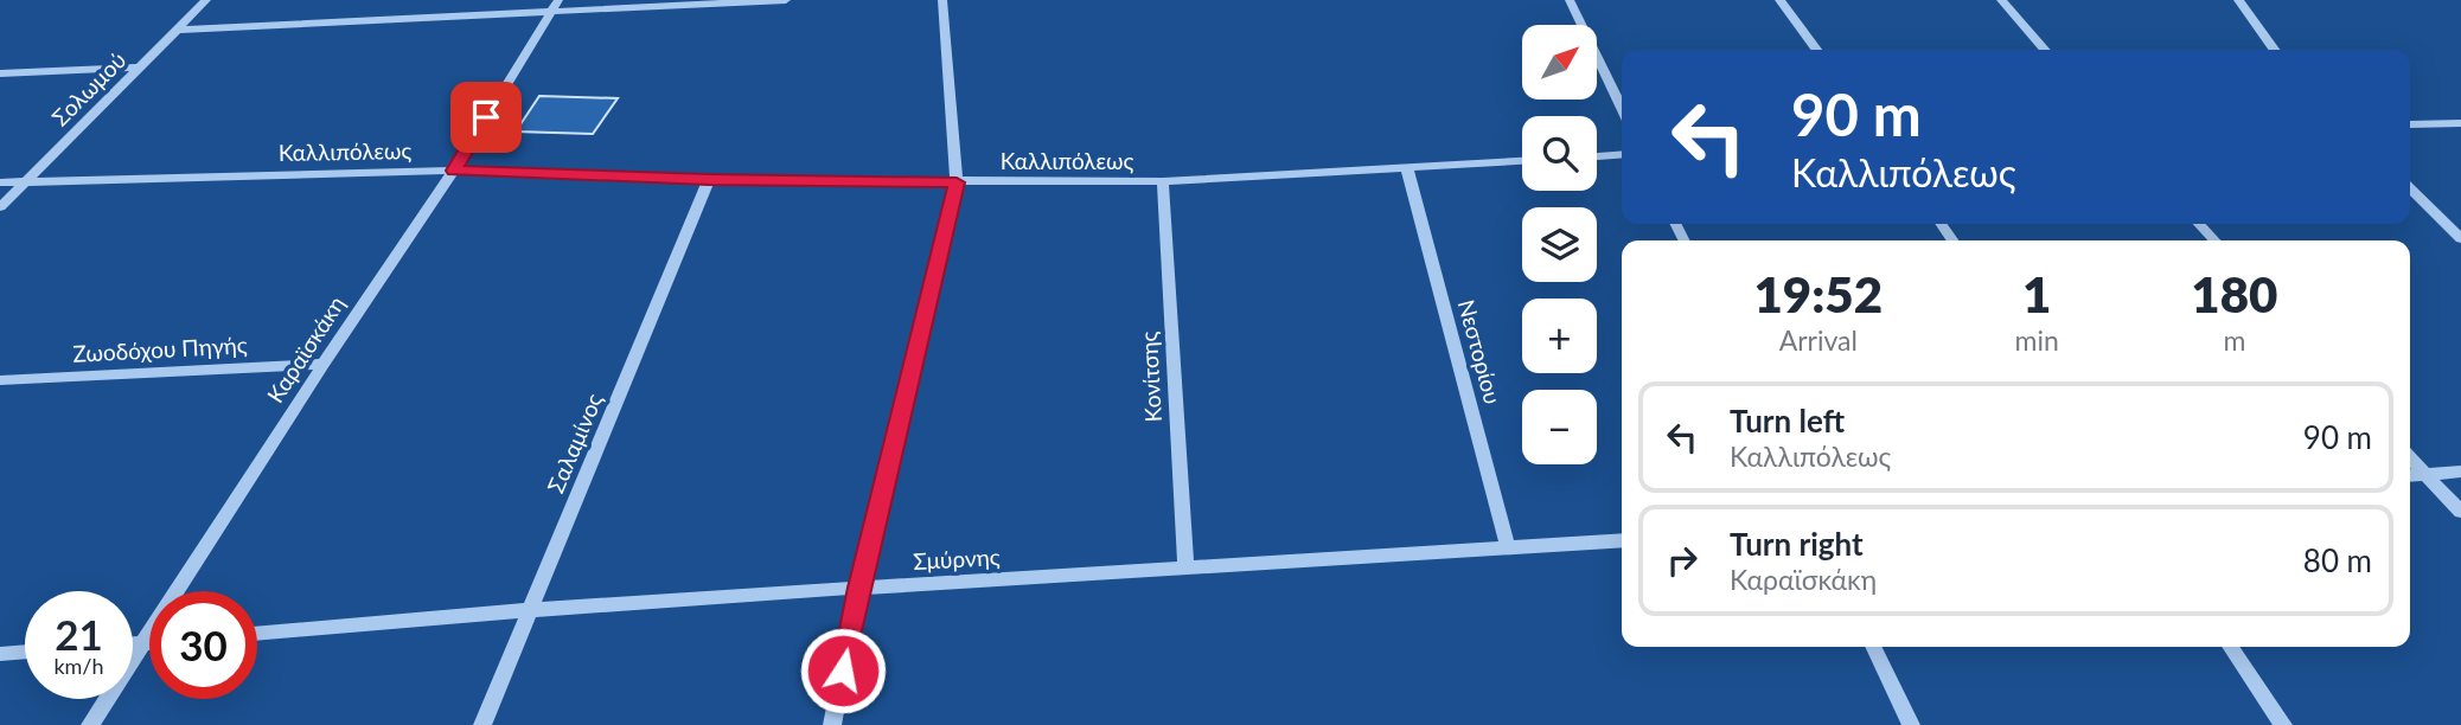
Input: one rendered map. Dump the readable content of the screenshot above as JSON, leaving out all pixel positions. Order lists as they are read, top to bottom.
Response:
{
  "streets": {
    "street": [
      "Σολωμού",
      "Καλλιπόλεως",
      "Ζωοδόχου Πηγής",
      "Καραϊσκάκη",
      "Νεστορίου",
      "Κονίτσης",
      "Σαλαμίνος",
      "Σμύρνης"
    ]
  },
  "crossings": [
    ["Σολωμού", "Καλλιπόλεως"],
    ["Καλλιπόλεως", "Καραϊσκάκη"],
    ["Καλλιπόλεως", "Νεστορίου"],
    ["Καλλιπόλεως", "Κονίτσης"],
    ["Καλλιπόλεως", "Σαλαμίνος"],
    ["Ζωοδόχου Πηγής", "Καραϊσκάκη"],
    ["Νεστορίου", "Σμύρνης"],
    ["Κονίτσης", "Σμύρνης"],
    ["Σαλαμίνος", "Σμύρνης"]
  ],
  "north": "top right",
  "page": {
    "map_buttons": ["+", "−"],
    "turn": ["90 m", "Καλλιπόλεως"],
    "eta": [
      "19:52",
      "Arrival",
      "1",
      "min",
      "180",
      "m"
    ],
    "list": [
      {
        "name": "Turn left",
        "note": "Καλλιπόλεως",
        "value": "90 m"
      },
      {
        "name": "Turn right",
        "note": "Καραϊσκάκη",
        "value": "80 m"
      }
    ],
    "speed": "21 km/h",
    "limit": "30"
  }
}
